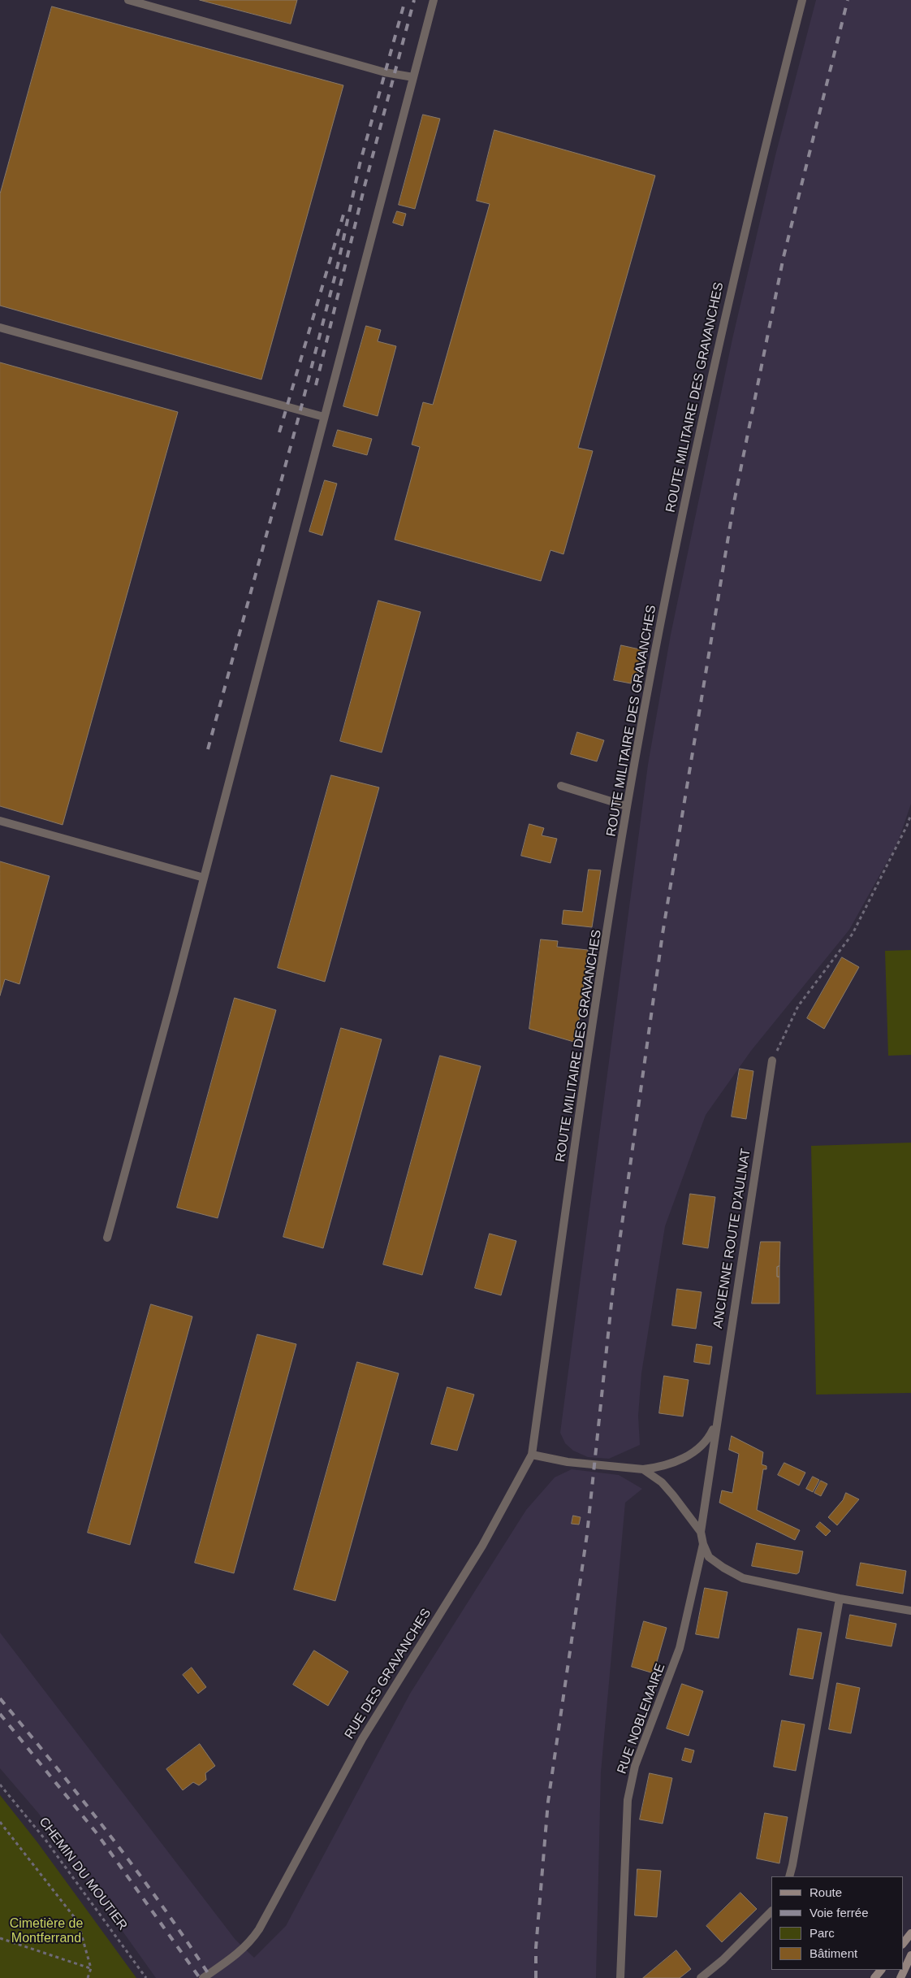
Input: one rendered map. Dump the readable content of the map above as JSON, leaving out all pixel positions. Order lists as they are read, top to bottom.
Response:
{
  "streets": {
    "street": [
      "ROUTE MILITAIRE DES GRAVANCHES",
      "ANCIENNE ROUTE D'AULNAT",
      "RUE DES GRAVANCHES",
      "RUE NOBLEMAIRE"
    ],
    "path": ["CHEMIN DU MOUTIER"]
  },
  "crossings": [
    ["ROUTE MILITAIRE DES GRAVANCHES", "RUE DES GRAVANCHES"]
  ],
  "parks": ["Cimetière de Montferrand"],
  "legend": [
    "Route",
    "Voie ferrée",
    "Parc",
    "Bâtiment"
  ]
}
